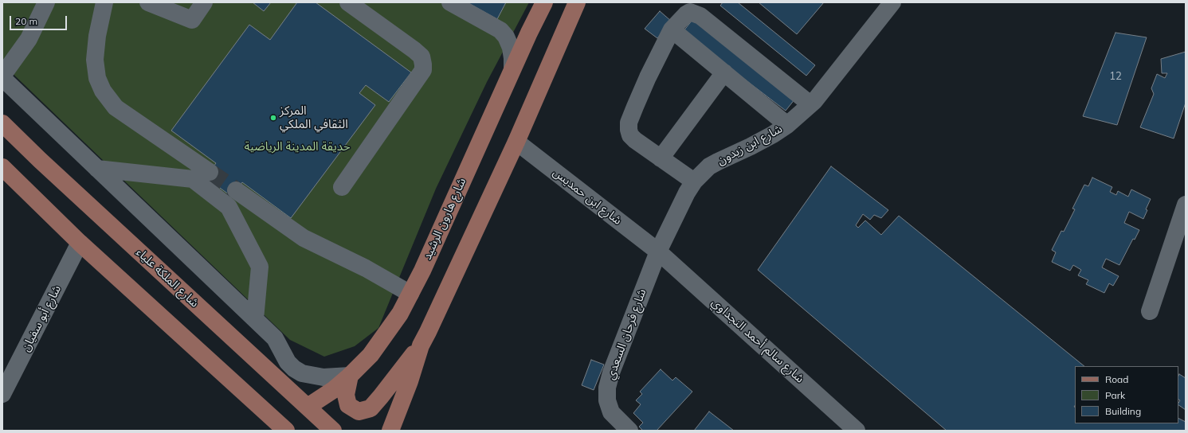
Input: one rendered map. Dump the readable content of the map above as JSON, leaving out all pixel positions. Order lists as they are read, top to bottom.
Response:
{
  "streets": {
    "main road": ["شارع هارون الرشيد", "شارع الملكة علياء"],
    "street": [
      "شارع ابن زيدون",
      "شارع ابن حمديس",
      "شارع أبو سفيان",
      "شارع فرحان السعدي",
      "شارع سالم أحمد النجداوي"
    ]
  },
  "crossings": [
    ["شارع ابن زيدون", "شارع ابن حمديس"],
    ["شارع ابن زيدون", "شارع فرحان السعدي"],
    ["شارع ابن زيدون", "شارع سالم أحمد النجداوي"],
    ["شارع ابن حمديس", "شارع فرحان السعدي"],
    ["شارع ابن حمديس", "شارع سالم أحمد النجداوي"],
    ["شارع هارون الرشيد", "شارع الملكة علياء"],
    ["شارع فرحان السعدي", "شارع سالم أحمد النجداوي"]
  ],
  "parks": ["حديقة المدينة الرياضية"],
  "places": ["المركز الثقافي الملكي"],
  "house_numbers": ["12"],
  "legend": ["Road", "Park", "Building"],
  "scale_bar": "20 m"
}
